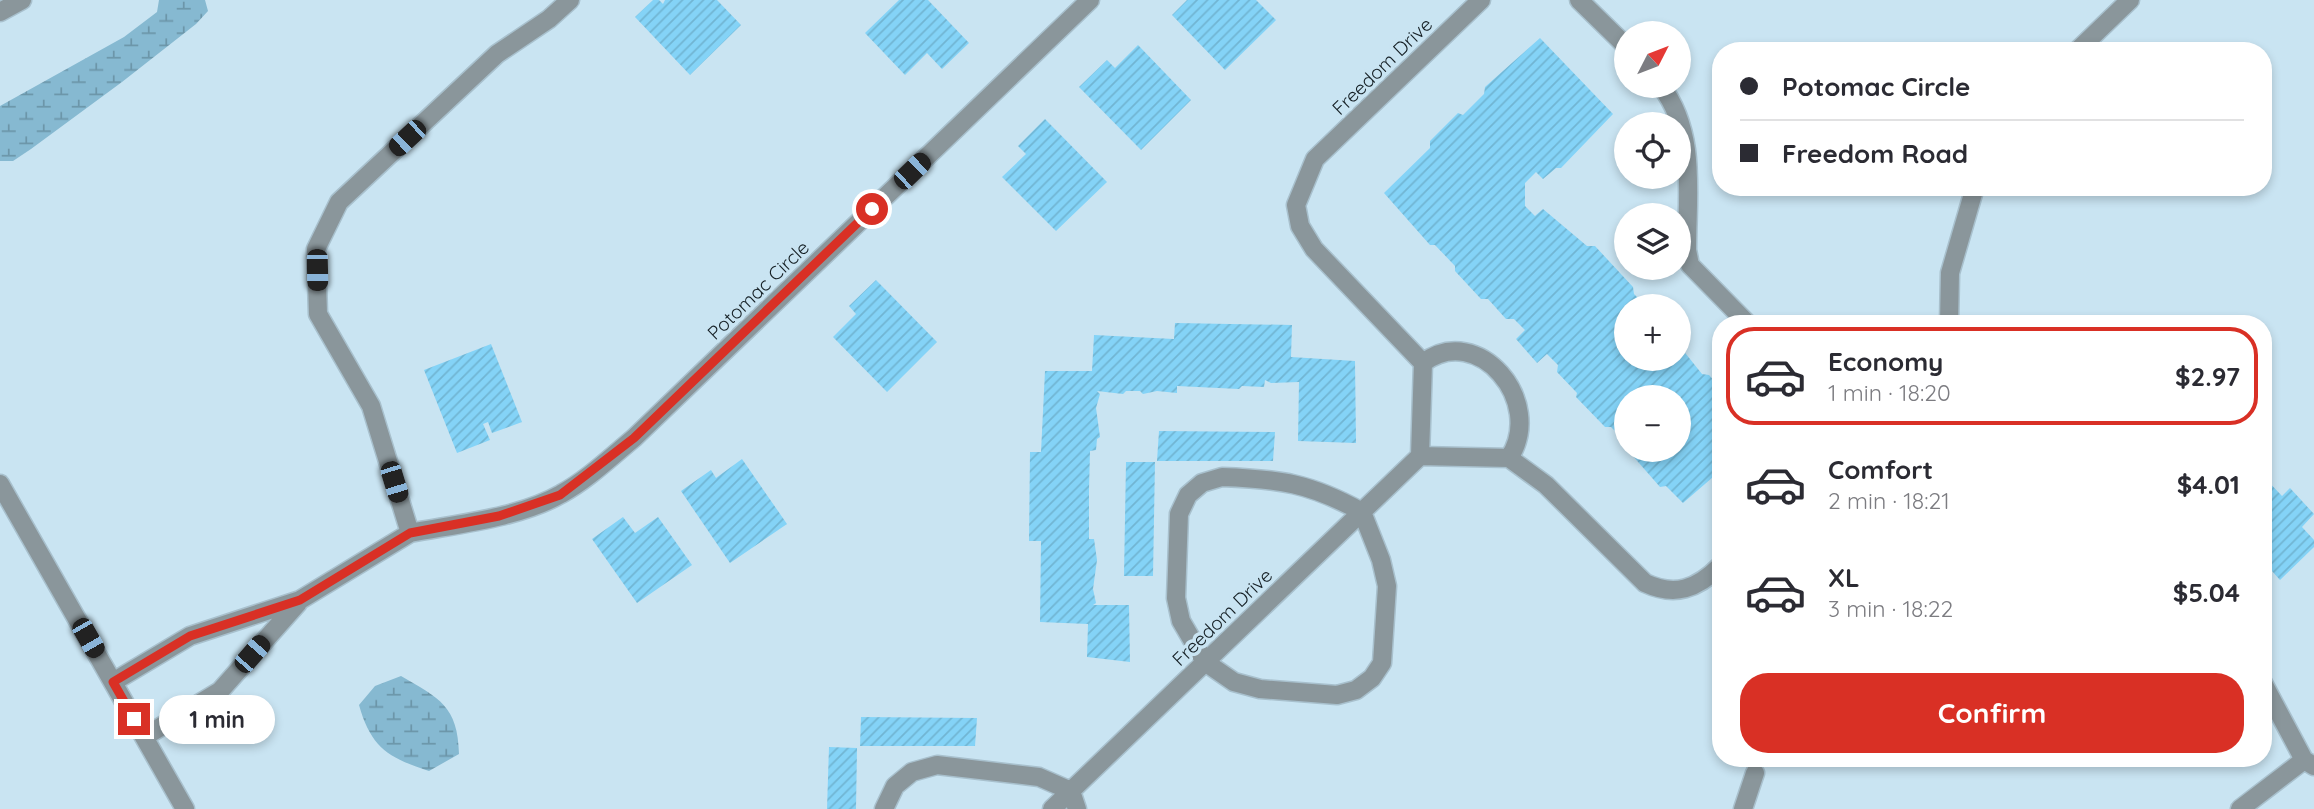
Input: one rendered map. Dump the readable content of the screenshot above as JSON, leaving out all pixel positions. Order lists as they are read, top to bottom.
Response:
{
  "streets": {
    "street": ["Freedom Drive", "Potomac Circle"]
  },
  "north": "top right",
  "page": {
    "map_buttons": ["+", "−"],
    "banner": ["Potomac Circle", "Freedom Road"],
    "list": [
      {
        "name": "Economy",
        "note": "1 min · 18:20",
        "value": "$2.97"
      },
      {
        "name": "Comfort",
        "note": "2 min · 18:21",
        "value": "$4.01"
      },
      {
        "name": "XL",
        "note": "3 min · 18:22",
        "value": "$5.04"
      }
    ],
    "buttons": "Confirm",
    "bubble": "1 min"
  }
}
